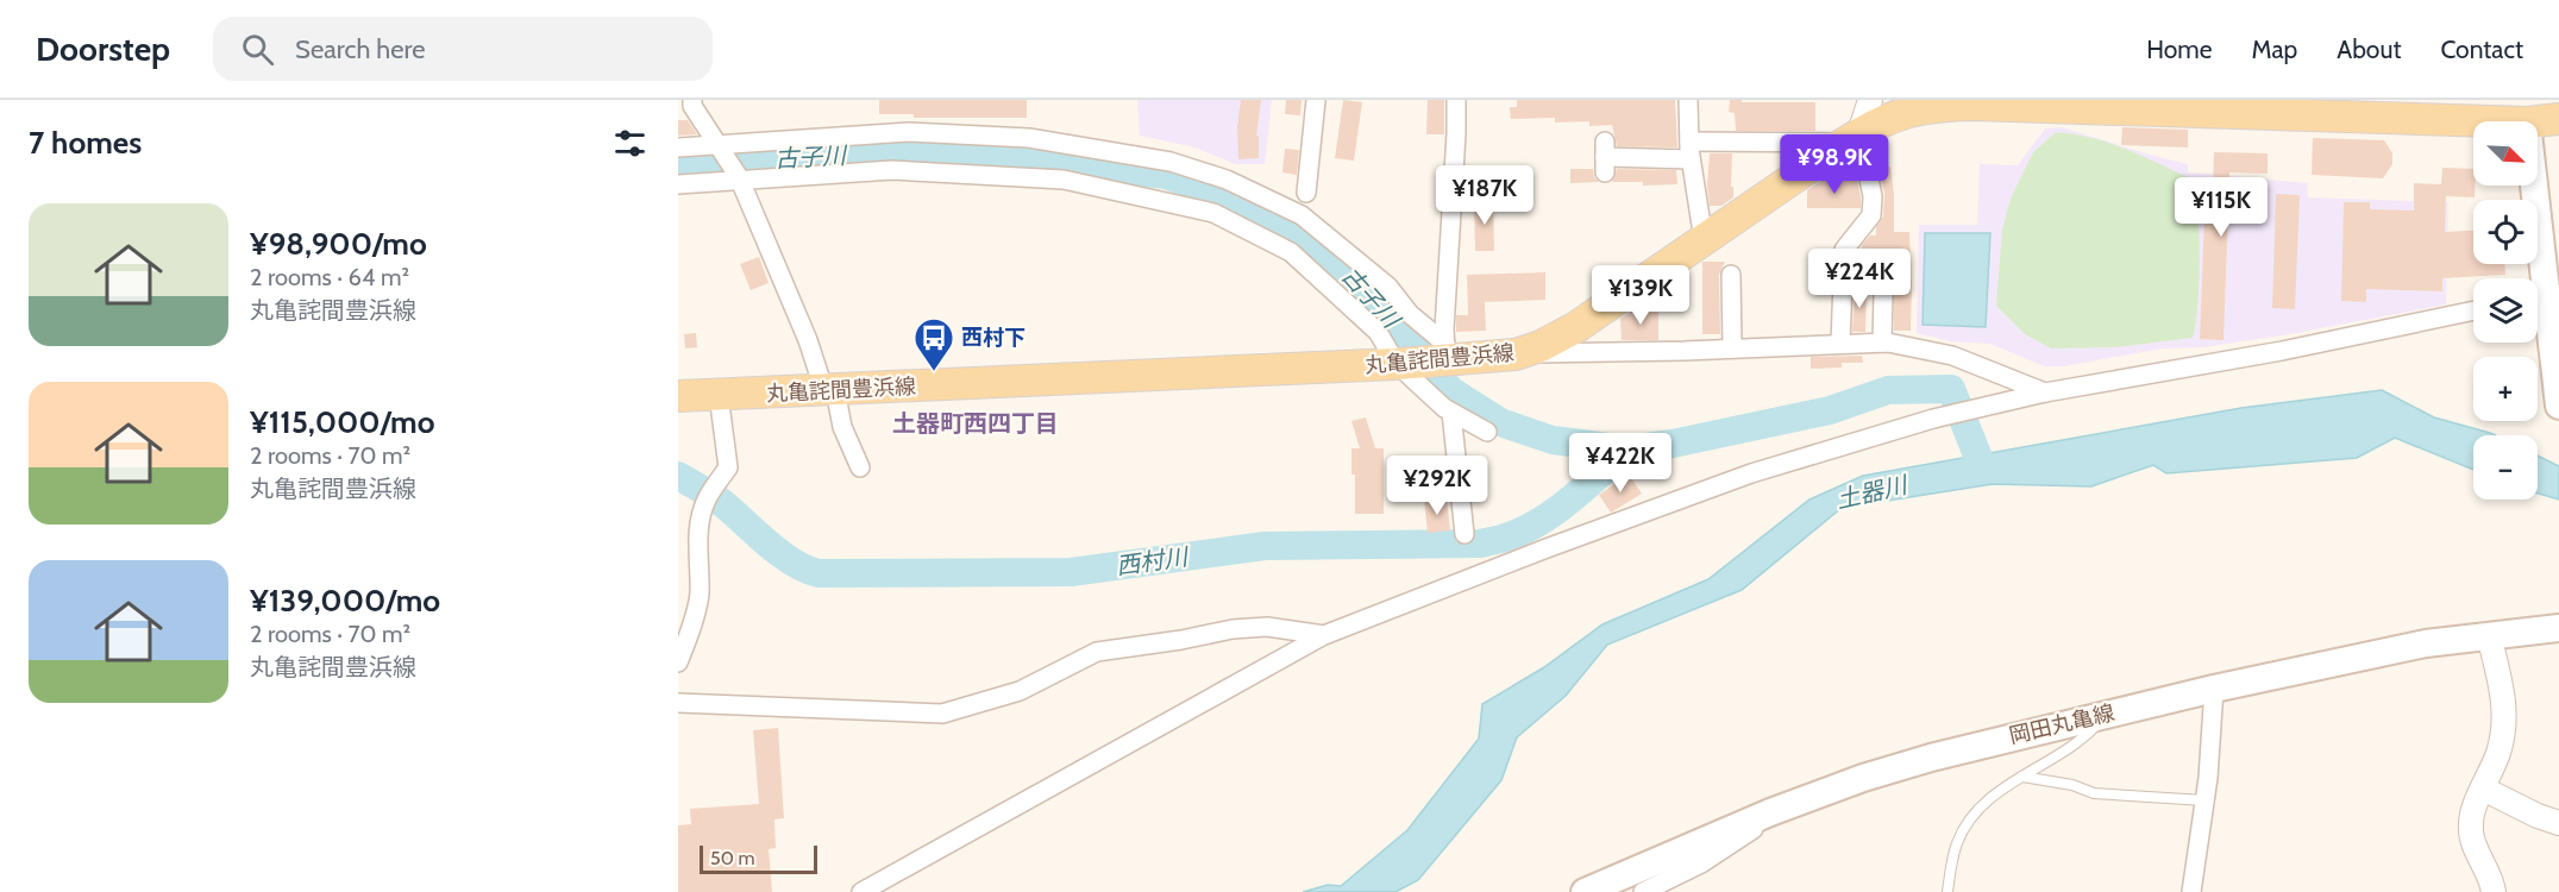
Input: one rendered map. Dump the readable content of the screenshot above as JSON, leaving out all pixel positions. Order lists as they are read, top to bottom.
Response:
{
  "streets": {
    "main road": ["丸亀詫間豊浜線", "岡田丸亀線"]
  },
  "districts": ["土器町西四丁目"],
  "water": ["古子川", "土器川", "西村川"],
  "places": {
    "bus stop": ["西村下"]
  },
  "scale_bar": "50 m",
  "north": "bottom right",
  "page": {
    "header": "Doorstep",
    "search": "Search here",
    "nav": [
      "Home",
      "Map",
      "About",
      "Contact"
    ],
    "heading": "7 homes",
    "map_buttons": ["+", "−"],
    "price": [
      "¥98.9K",
      "¥187K",
      "¥115K",
      "¥224K",
      "¥139K",
      "¥422K",
      "¥292K"
    ],
    "list": [
      {
        "name": "¥98,900/mo",
        "note": "2 rooms · 64 m² · 丸亀詫間豊浜線"
      },
      {
        "name": "¥115,000/mo",
        "note": "2 rooms · 70 m² · 丸亀詫間豊浜線"
      },
      {
        "name": "¥139,000/mo",
        "note": "2 rooms · 70 m² · 丸亀詫間豊浜線"
      }
    ],
    "scale": "50 m"
  }
}
